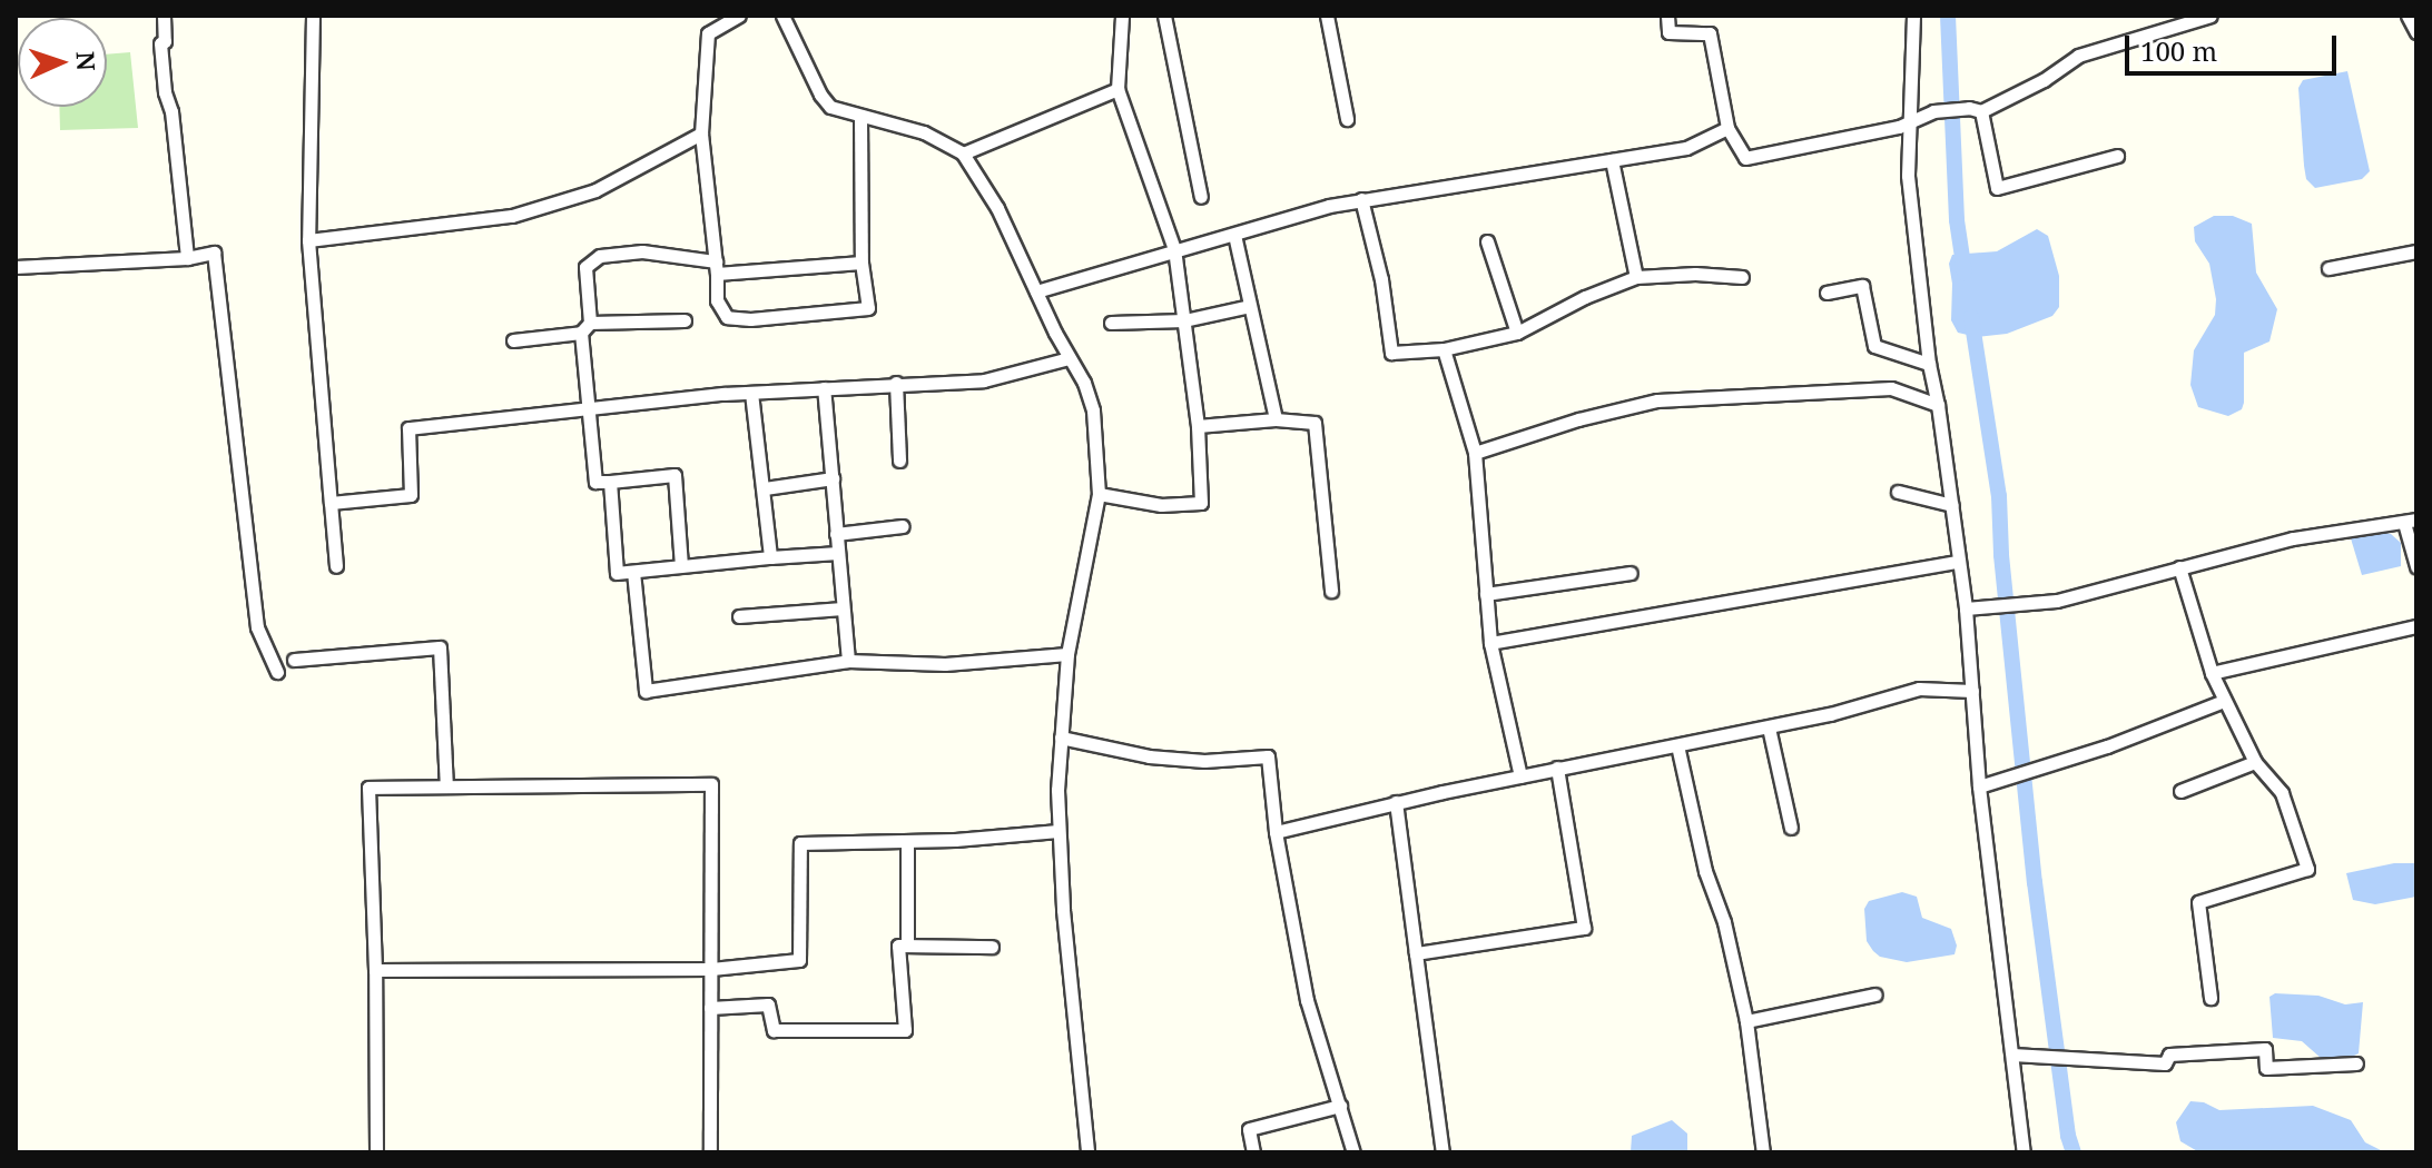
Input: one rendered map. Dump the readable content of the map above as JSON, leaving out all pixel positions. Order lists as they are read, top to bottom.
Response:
{
  "scale_bar": "100 m",
  "north": "right"
}
